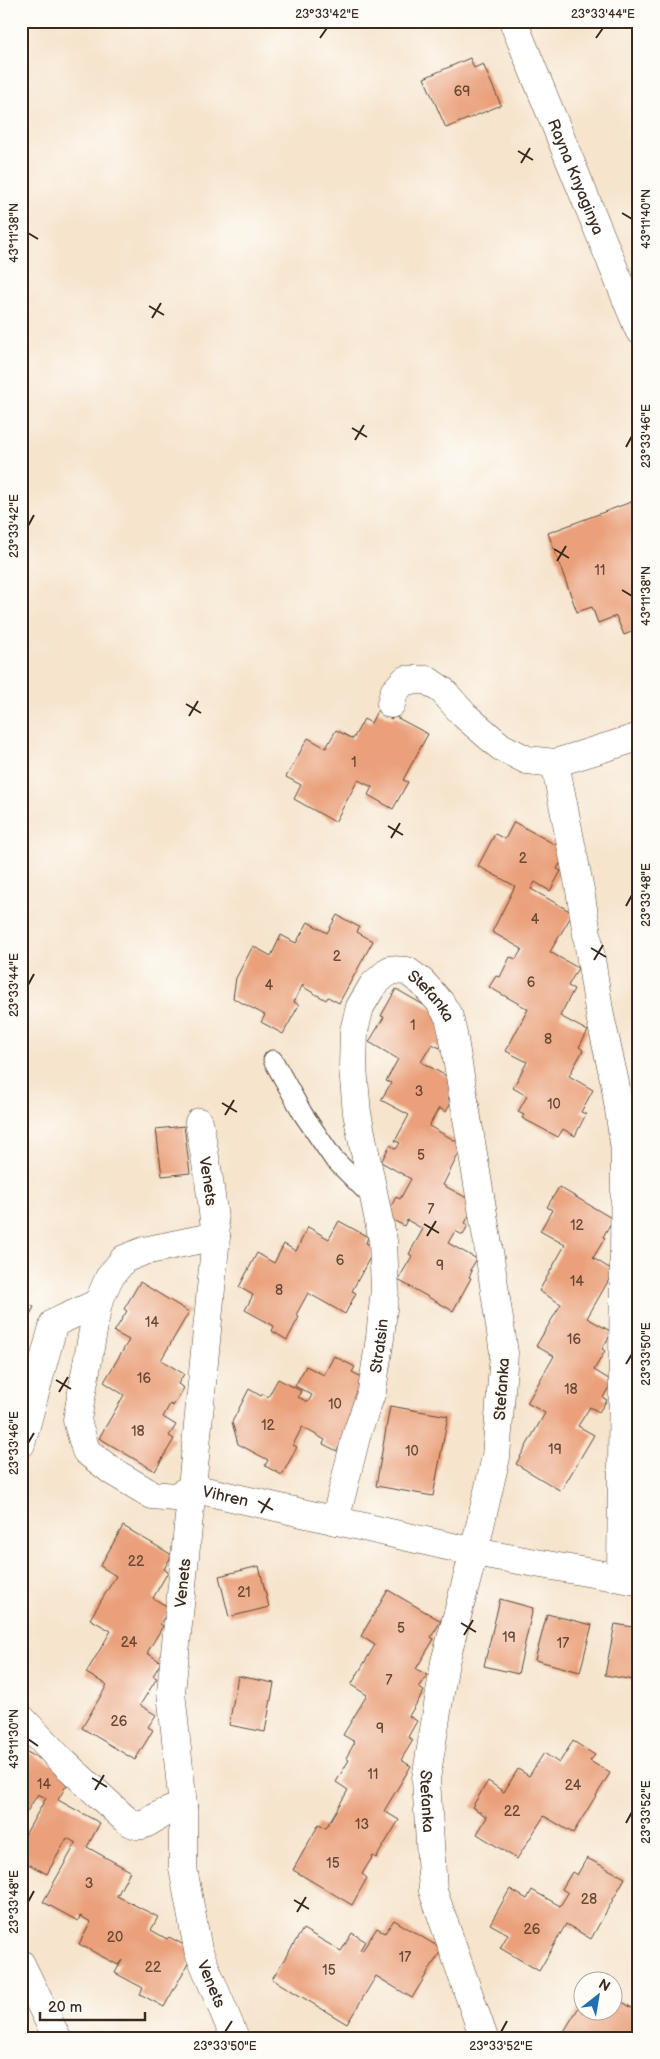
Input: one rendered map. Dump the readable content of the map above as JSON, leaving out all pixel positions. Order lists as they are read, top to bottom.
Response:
{
  "streets": {
    "street": [
      "Rayna Knyaginya",
      "Stefanka",
      "Venets",
      "Stratsin",
      "Vihren"
    ]
  },
  "crossings": [
    ["Stefanka", "Stratsin"],
    ["Stefanka", "Vihren"],
    ["Venets", "Vihren"],
    ["Stratsin", "Vihren"]
  ],
  "house_numbers": [
    "69",
    "11",
    "1",
    "2",
    "4",
    "2",
    "6",
    "4",
    "1",
    "8",
    "3",
    "10",
    "5",
    "7",
    "12",
    "6",
    "9",
    "14",
    "8",
    "14",
    "16",
    "16",
    "18",
    "10",
    "12",
    "18",
    "19",
    "10",
    "22",
    "21",
    "5",
    "19",
    "24",
    "17",
    "7",
    "26",
    "9",
    "11",
    "14",
    "24",
    "22",
    "13",
    "15",
    "3",
    "28",
    "26",
    "20",
    "17",
    "22",
    "15"
  ],
  "scale_bar": "20 m",
  "north": "top right",
  "coordinates": [
    "23°33'42\"E",
    "23°33'44\"E",
    "43°11'40\"N",
    "43°11'38\"N",
    "23°33'46\"E",
    "23°33'48\"E",
    "23°33'50\"E",
    "43°11'30\"N",
    "23°33'52\"E"
  ]
}
